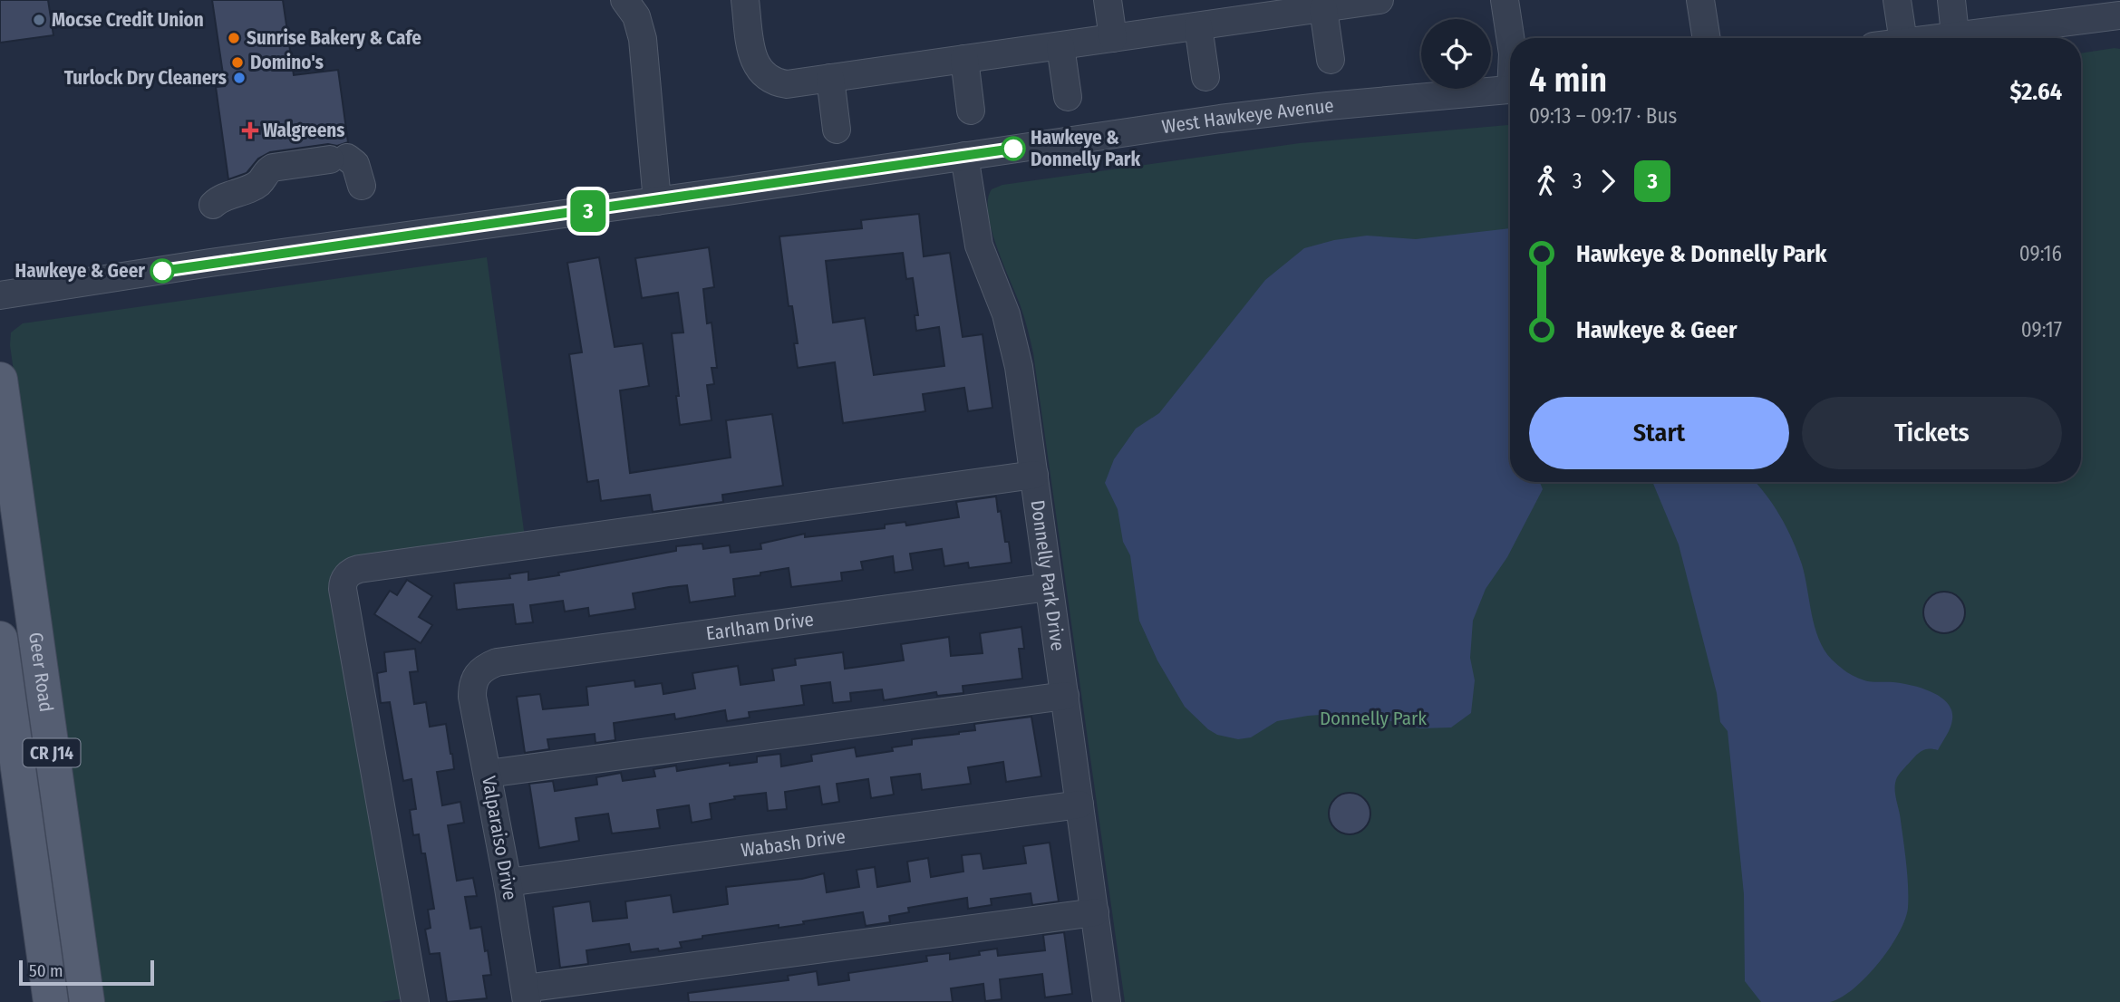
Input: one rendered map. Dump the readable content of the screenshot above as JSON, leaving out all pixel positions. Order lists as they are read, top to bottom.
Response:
{
  "streets": {
    "main road": ["Geer Road", "CR J14"],
    "street": [
      "West Hawkeye Avenue",
      "Donnelly Park Drive",
      "Earlham Drive",
      "Valparaiso Drive",
      "Wabash Drive"
    ]
  },
  "crossings": [
    ["West Hawkeye Avenue", "Donnelly Park Drive"],
    ["Donnelly Park Drive", "Earlham Drive"],
    ["Donnelly Park Drive", "Wabash Drive"],
    ["Earlham Drive", "Valparaiso Drive"],
    ["Valparaiso Drive", "Wabash Drive"]
  ],
  "parks": ["Donnelly Park"],
  "places": {
    "other": [
      "Mocse Credit Union",
      "Sunrise Bakery & Cafe",
      "Domino's",
      "Turlock Dry Cleaners",
      "Hawkeye & Donnelly Park",
      "Hawkeye & Geer"
    ],
    "health": ["Walgreens"]
  },
  "lines": ["bus line 3"],
  "scale_bar": "50 m",
  "page": {
    "on_map": "3",
    "heading": ["4 min", "09:13 – 09:17 · Bus", "$2.64"],
    "legs": ["3", "3"],
    "list": [
      {
        "name": "Hawkeye & Donnelly Park",
        "value": "09:16"
      },
      {
        "name": "Hawkeye & Geer",
        "value": "09:17"
      }
    ],
    "buttons": ["Start", "Tickets"],
    "scale": "50 m"
  }
}
